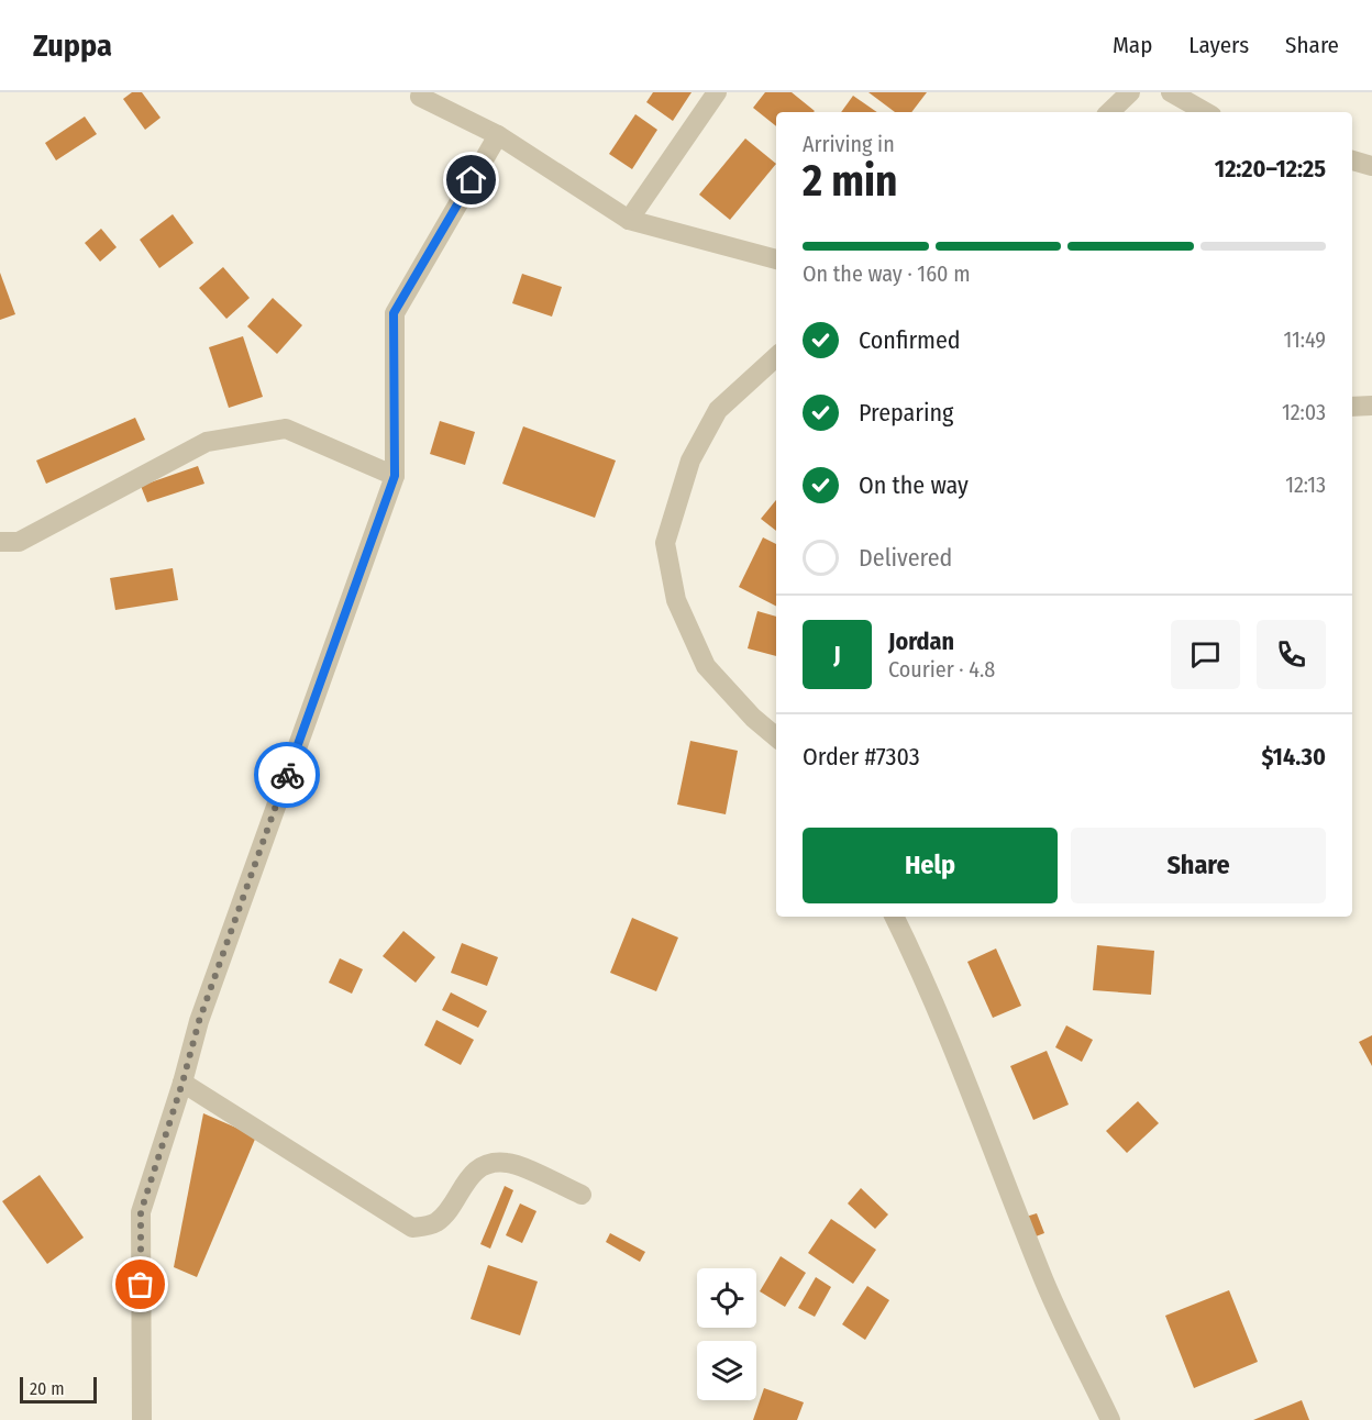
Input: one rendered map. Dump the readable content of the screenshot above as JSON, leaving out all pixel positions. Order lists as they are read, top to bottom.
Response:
{
  "scale_bar": "20 m",
  "page": {
    "header": "Zuppa",
    "nav": ["Map", "Layers", "Share"],
    "heading": ["2 min", "Arriving in", "12:20–12:25"],
    "panel": [
      "Jordan",
      "Courier · 4.8",
      "Order #7303",
      "$14.30"
    ],
    "bar": "On the way · 160 m",
    "list": [
      ["Confirmed", "11:49"],
      ["Preparing", "12:03"],
      ["On the way", "12:13"],
      "Delivered"
    ],
    "round": "J",
    "buttons": ["Help", "Share"],
    "scale": "20 m"
  }
}
